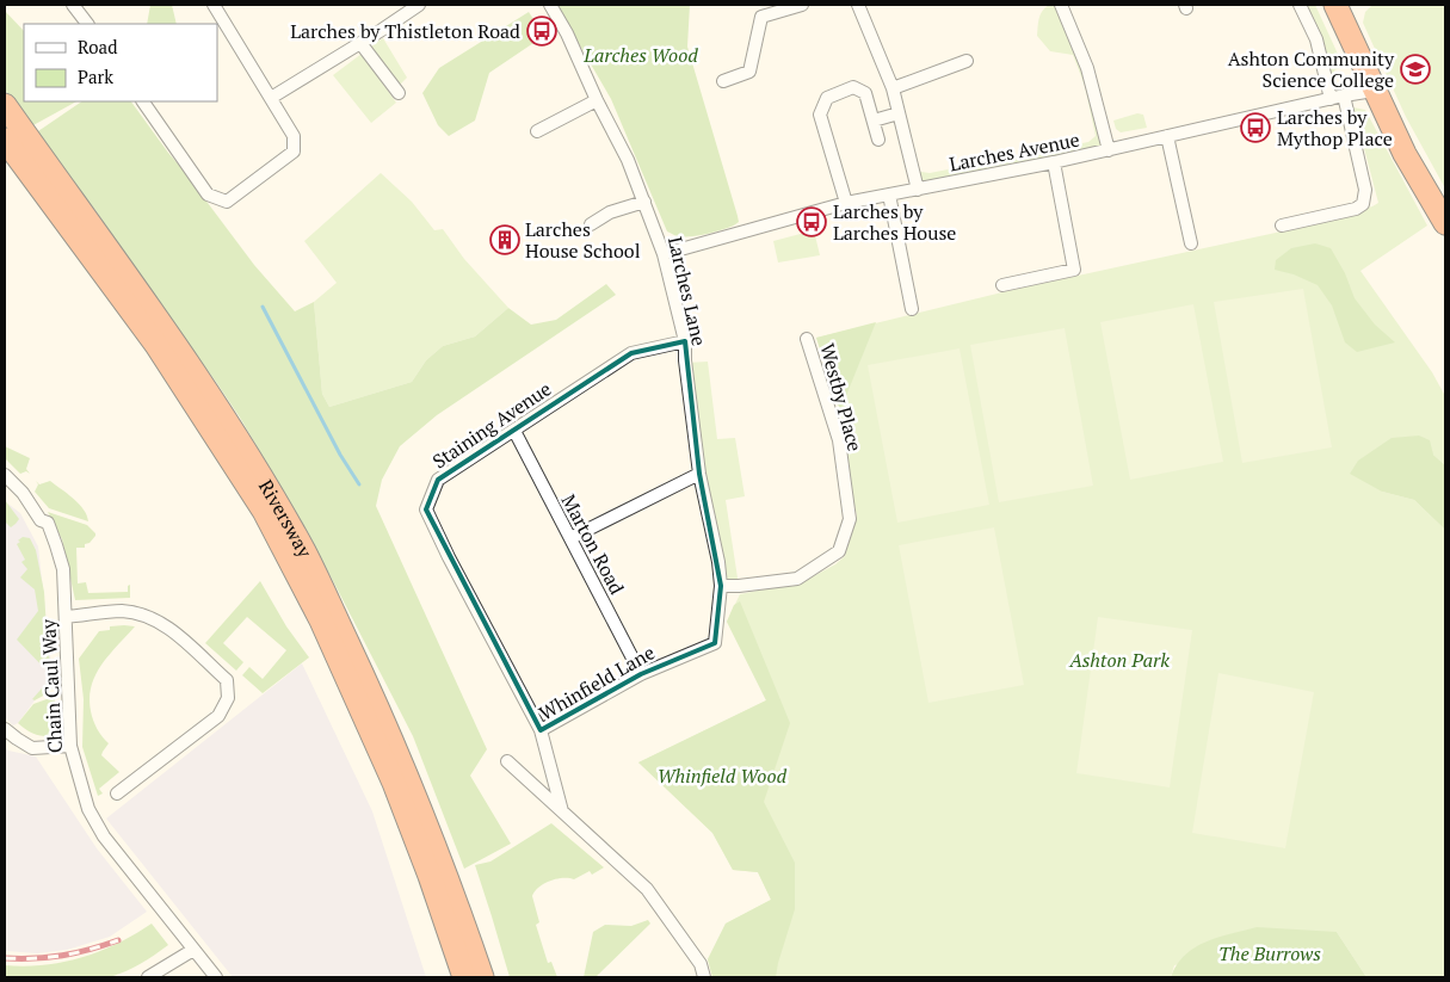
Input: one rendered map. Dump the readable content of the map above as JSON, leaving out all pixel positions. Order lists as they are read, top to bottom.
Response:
{
  "streets": {
    "highway": ["Riversway"],
    "street": [
      "Larches Avenue",
      "Larches Lane",
      "Westby Place",
      "Staining Avenue",
      "Marton Road",
      "Whinfield Lane",
      "Chain Caul Way"
    ]
  },
  "crossings": [
    ["Larches Avenue", "Larches Lane"],
    ["Larches Lane", "Westby Place"],
    ["Larches Lane", "Staining Avenue"],
    ["Larches Lane", "Whinfield Lane"],
    ["Staining Avenue", "Marton Road"],
    ["Staining Avenue", "Whinfield Lane"],
    ["Marton Road", "Whinfield Lane"]
  ],
  "parks": [
    "Larches Wood",
    "Ashton Park",
    "Whinfield Wood",
    "The Burrows"
  ],
  "places": {
    "bus stop": ["Larches by Thistleton Road", "Larches by Mythop Place", "Larches by Larches House"],
    "school or university": ["Ashton Community Science College"],
    "building": ["Larches House School"]
  },
  "legend": ["Road", "Park"]
}
